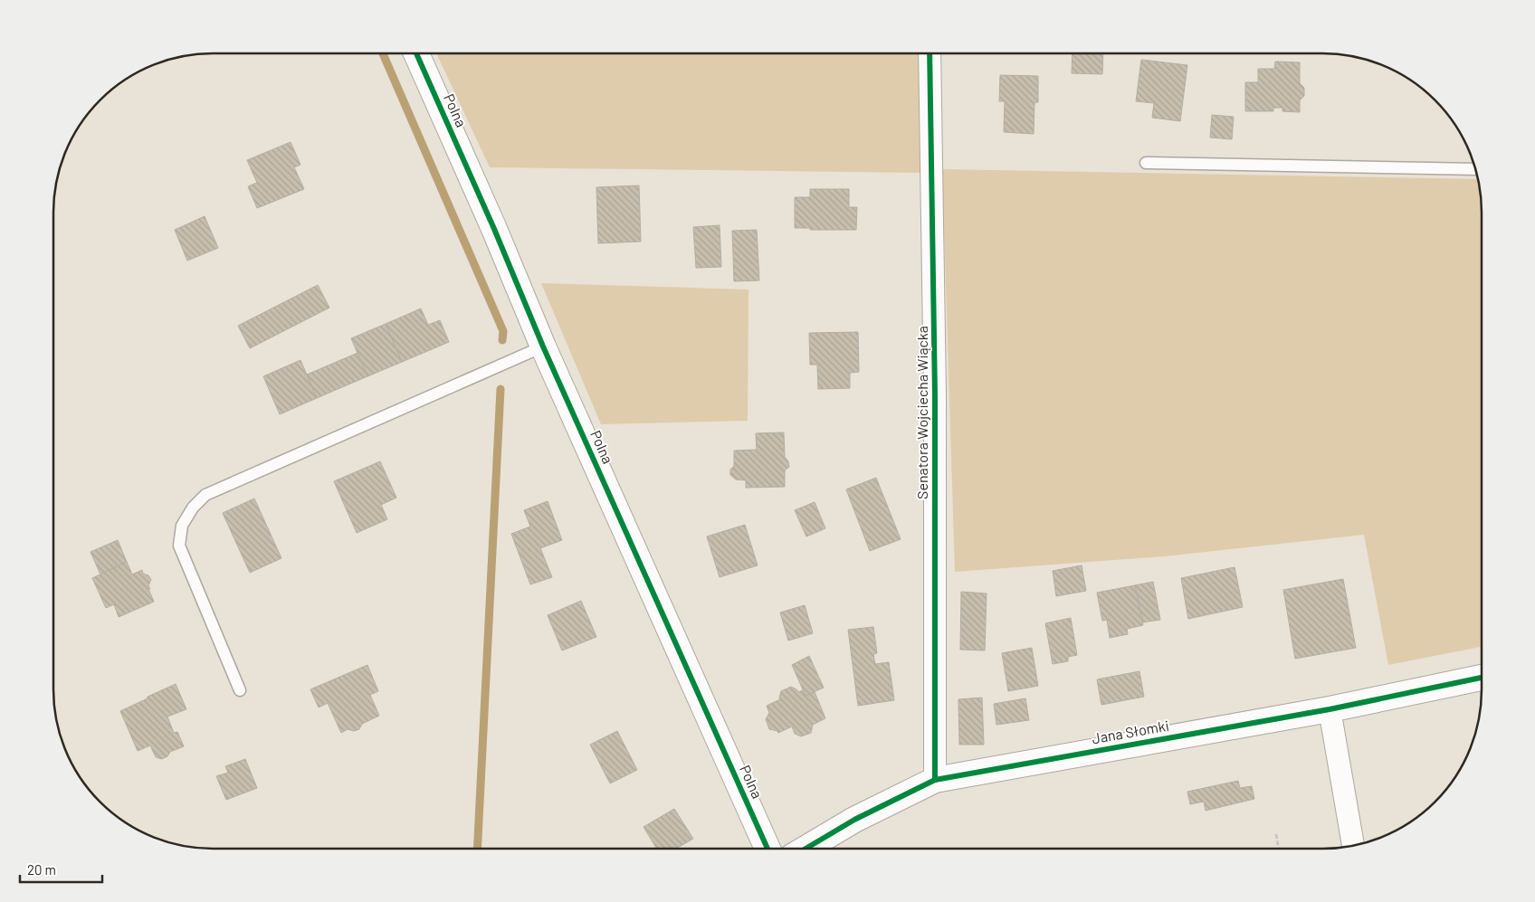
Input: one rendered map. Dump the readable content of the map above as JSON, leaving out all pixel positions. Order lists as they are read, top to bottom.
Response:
{
  "streets": {
    "street": ["Polna", "Senatora Wojciecha Wiącka", "Jana Słomki"]
  },
  "crossings": [
    ["Senatora Wojciecha Wiącka", "Jana Słomki"]
  ],
  "scale_bar": "20 m"
}
